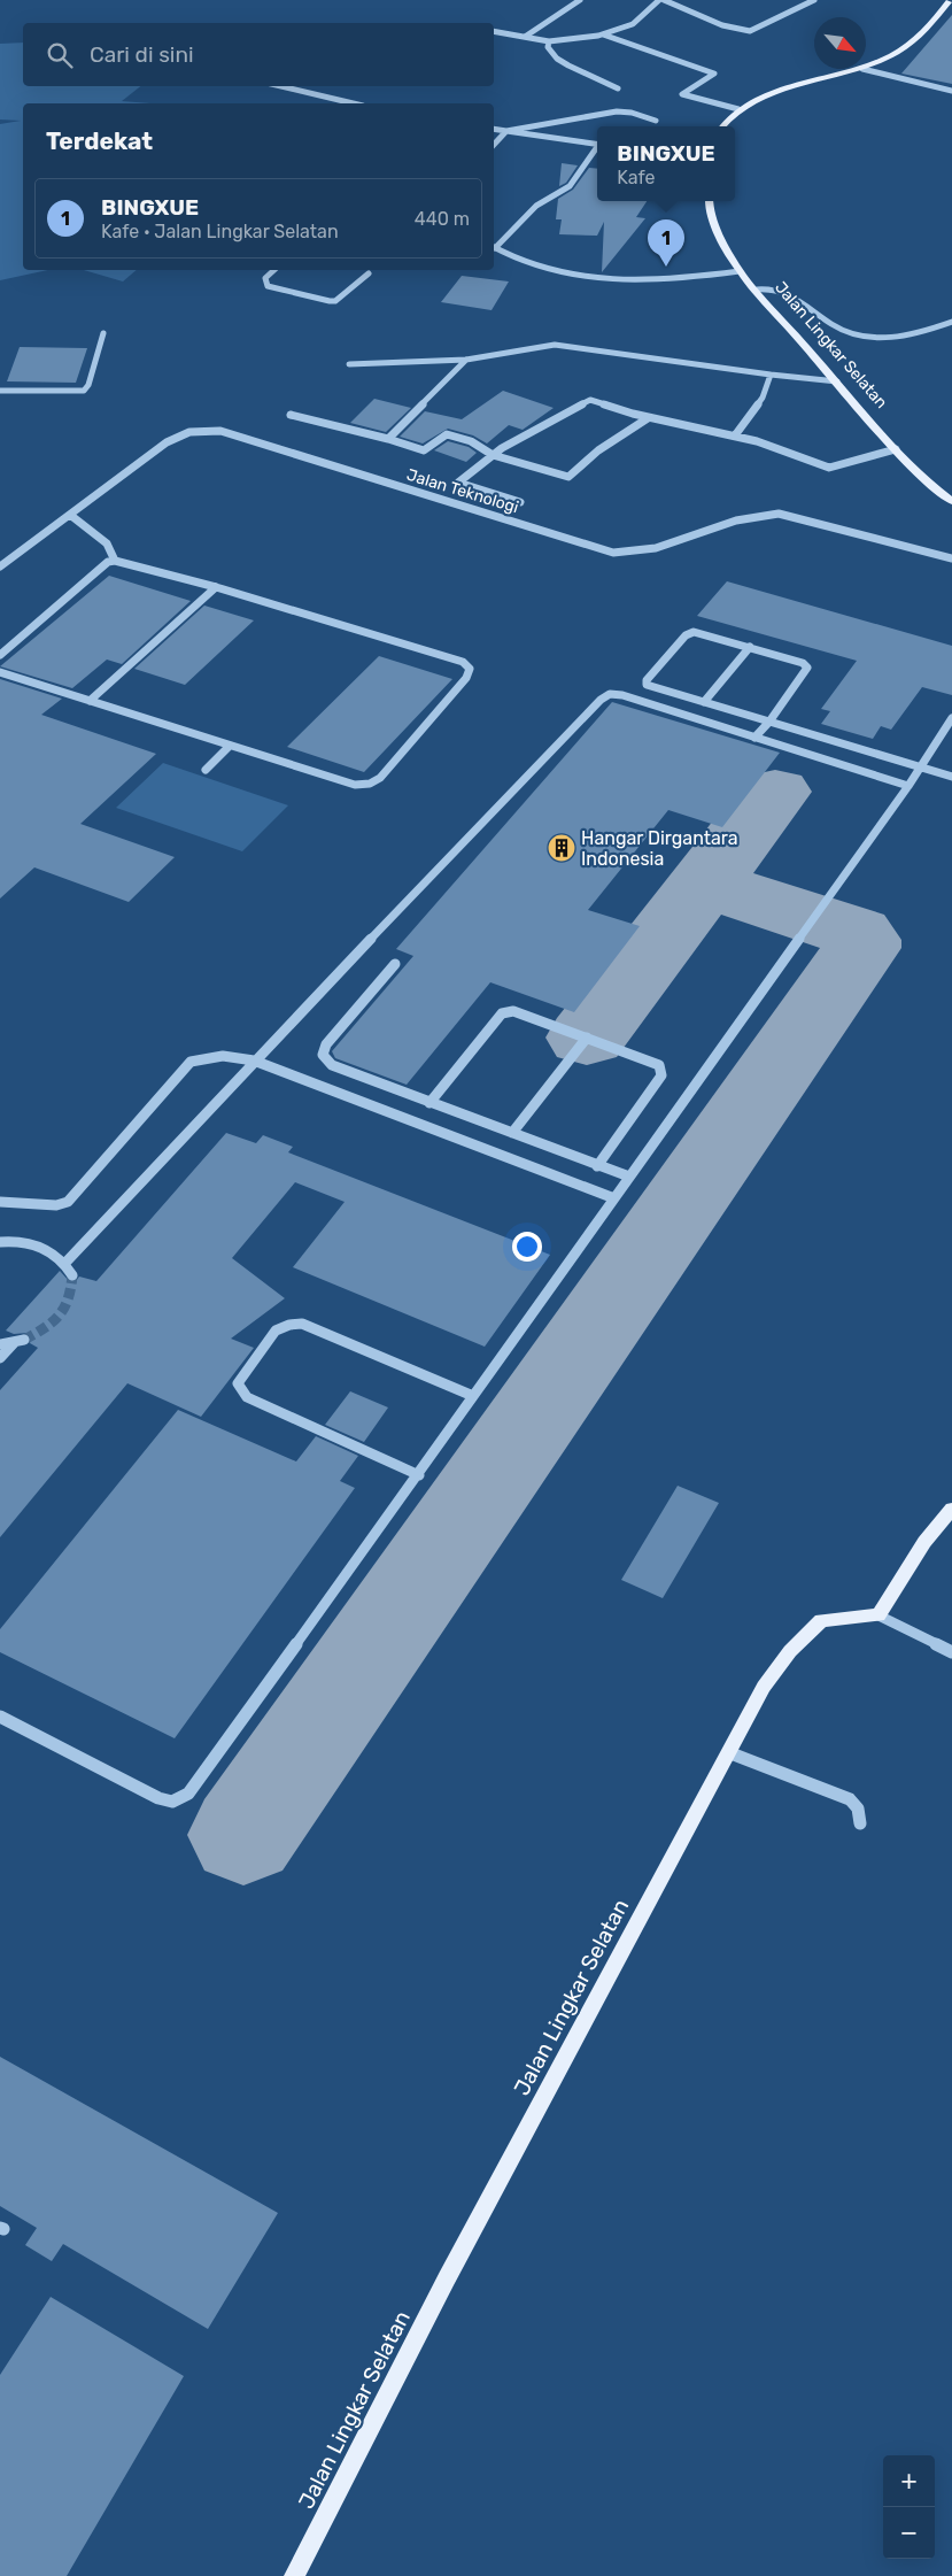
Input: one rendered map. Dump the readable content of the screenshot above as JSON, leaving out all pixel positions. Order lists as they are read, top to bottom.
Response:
{
  "streets": {
    "main road": ["Jalan Lingkar Selatan"],
    "street": ["Jalan Teknologi"]
  },
  "places": {
    "building": ["Hangar Dirgantara Indonesia"]
  },
  "north": "bottom right",
  "page": {
    "search": "Cari di sini",
    "heading": "Terdekat",
    "popup": ["BINGXUE", "Kafe"],
    "list": [
      {
        "mark": "1",
        "name": "BINGXUE",
        "note": "Kafe · Jalan Lingkar Selatan",
        "value": "440 m"
      }
    ],
    "pins": "1",
    "map_buttons": ["+", "−"]
  }
}
